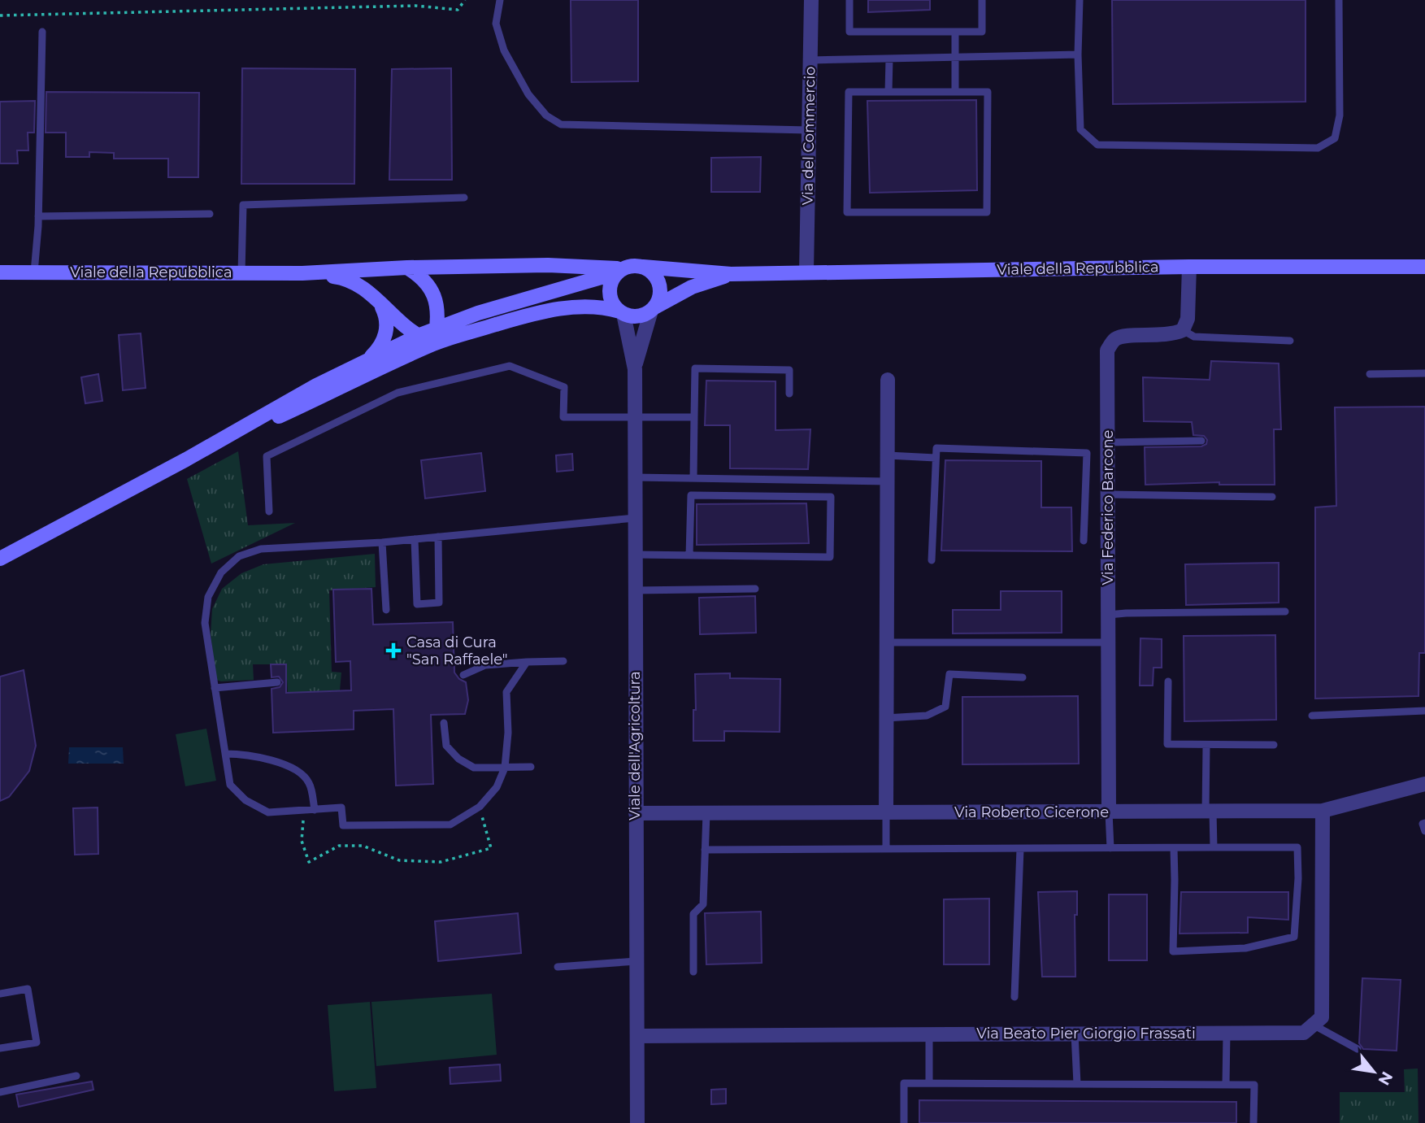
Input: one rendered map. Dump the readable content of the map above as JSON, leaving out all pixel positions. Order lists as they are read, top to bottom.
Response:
{
  "streets": {
    "main road": ["Viale della Repubblica"],
    "street": [
      "Via del Commercio",
      "Via Federico Barcone",
      "Viale dell'Agricoltura",
      "Via Roberto Cicerone",
      "Via Beato Pier Giorgio Frassati"
    ]
  },
  "crossings": [
    ["Via del Commercio", "Viale della Repubblica"],
    ["Viale della Repubblica", "Viale dell'Agricoltura"],
    ["Via Federico Barcone", "Via Roberto Cicerone"],
    ["Viale dell'Agricoltura", "Via Roberto Cicerone"],
    ["Viale dell'Agricoltura", "Via Beato Pier Giorgio Frassati"]
  ],
  "places": {
    "health": ["Casa di Cura \"San Raffaele\""]
  },
  "north": "bottom right"
}
